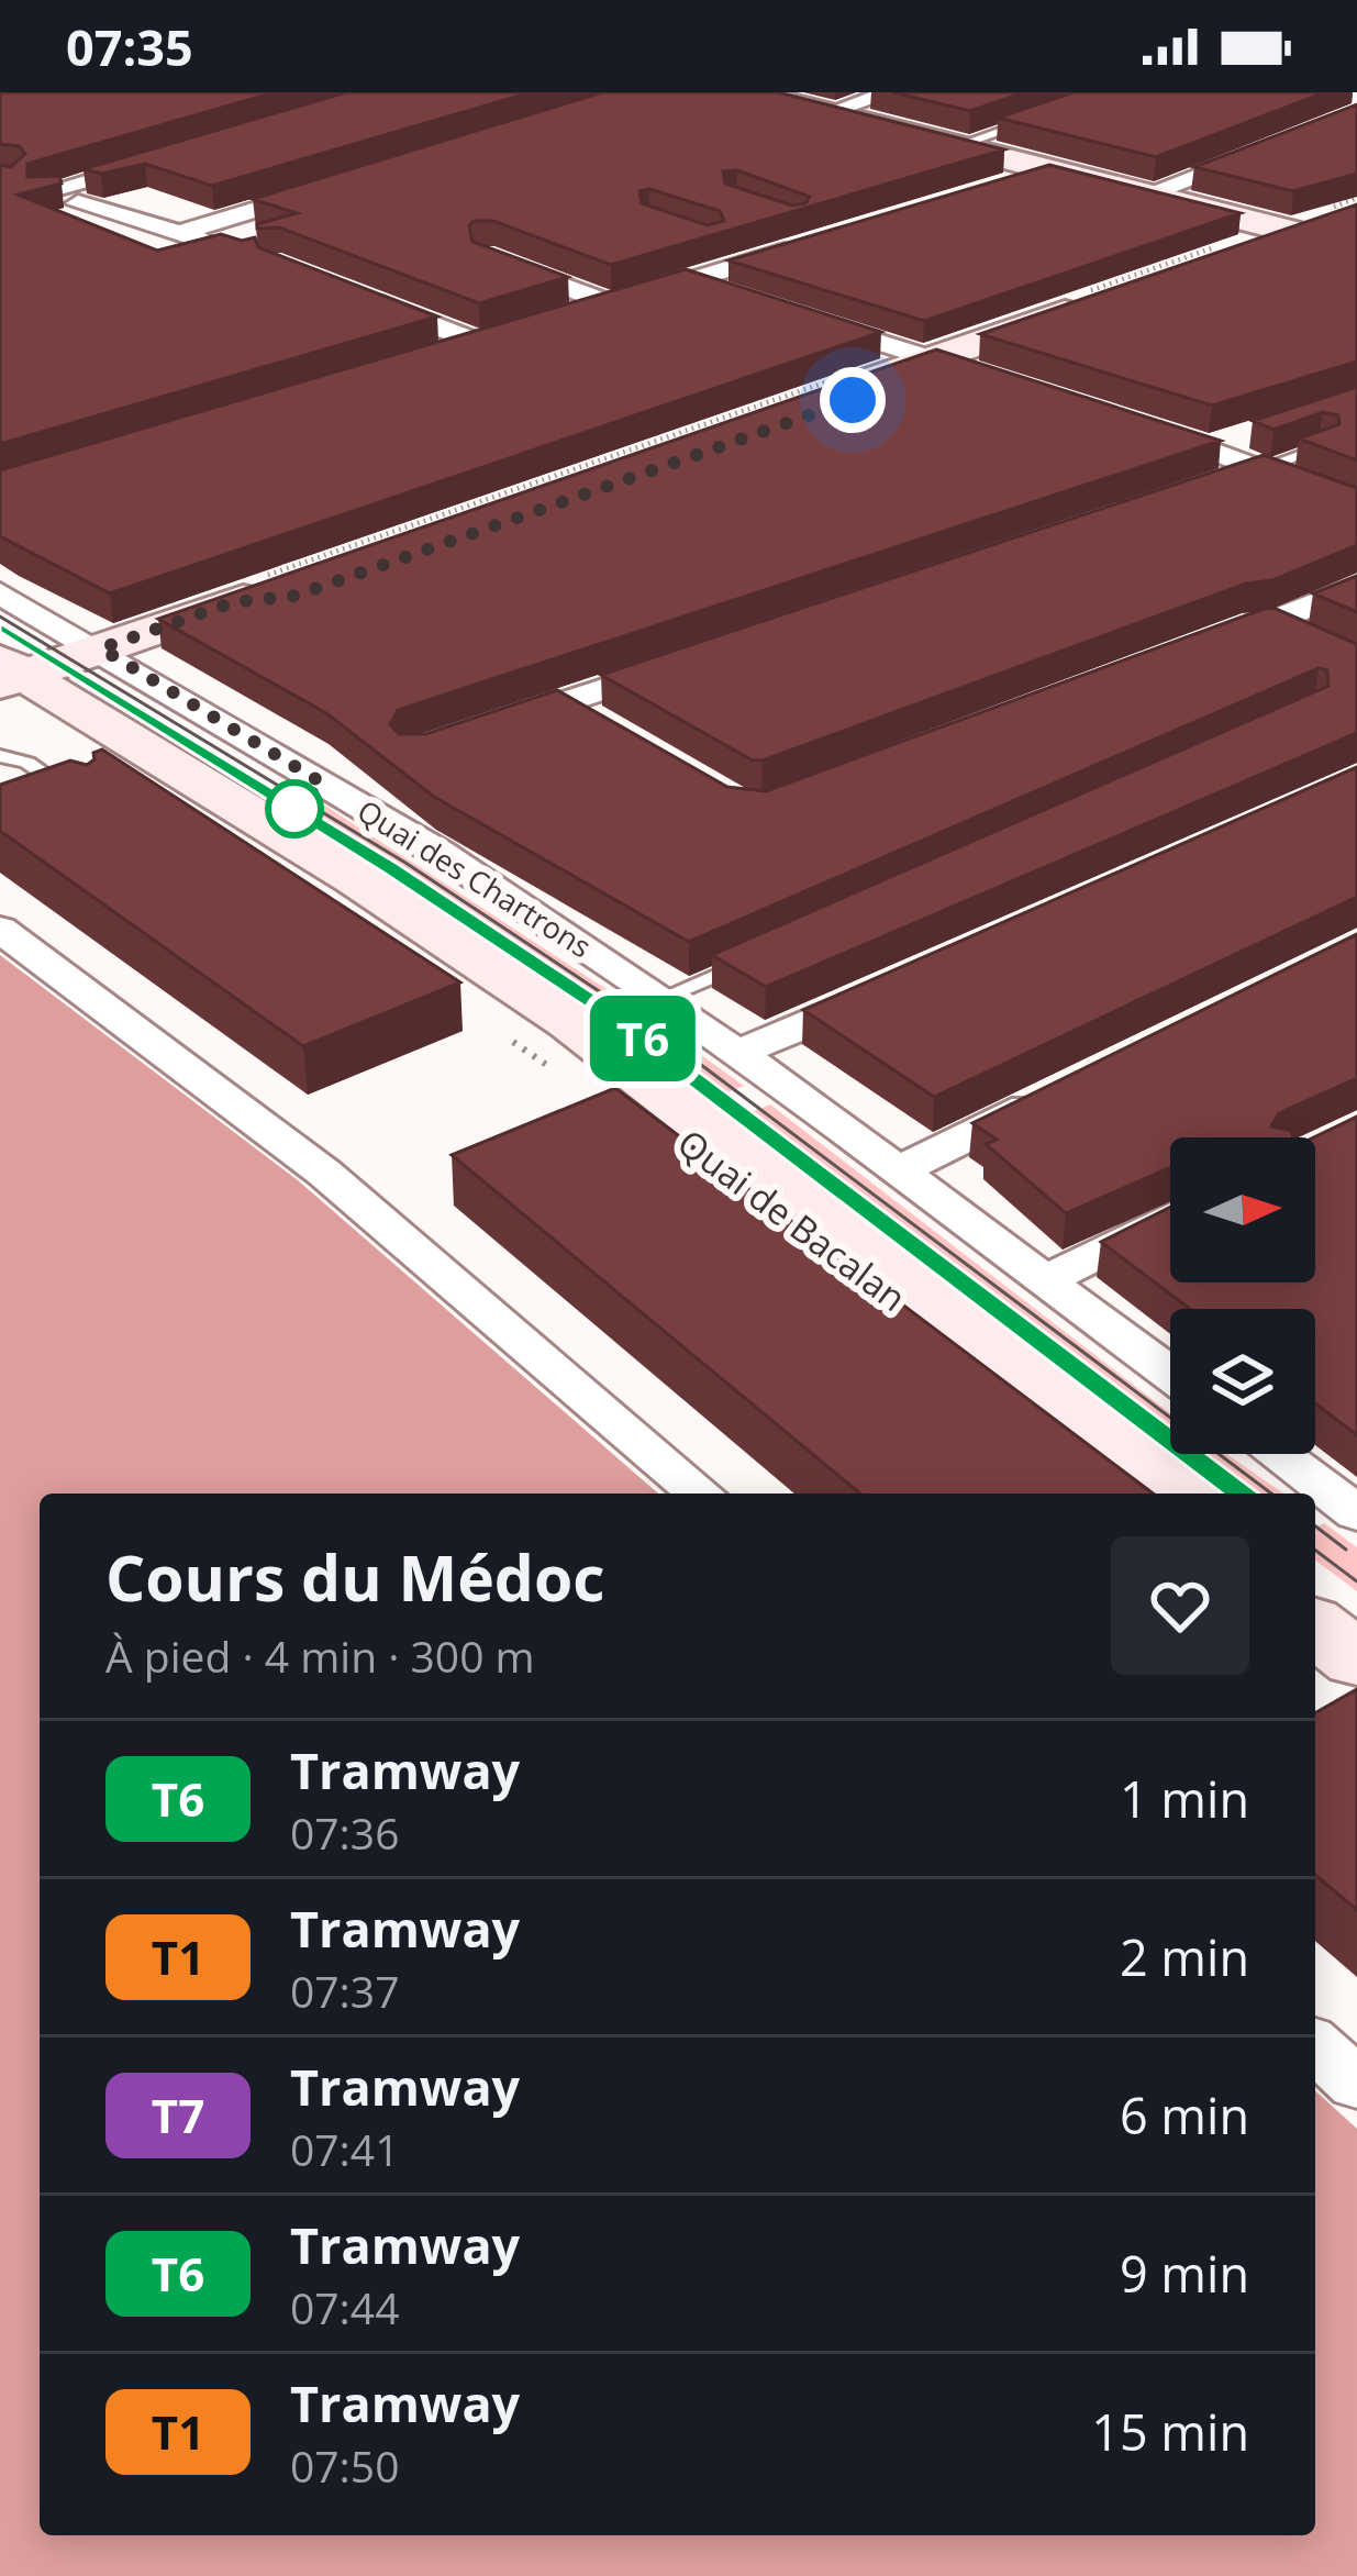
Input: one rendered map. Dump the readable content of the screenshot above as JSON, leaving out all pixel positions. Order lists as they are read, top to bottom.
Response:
{
  "streets": {
    "main road": ["Quai des Chartrons", "Quai de Bacalan"]
  },
  "crossings": [
    ["Quai des Chartrons", "Quai de Bacalan"]
  ],
  "lines": ["tram line T6"],
  "north": "right",
  "page": {
    "status": "07:35",
    "on_map": "T6",
    "heading": ["Cours du Médoc", "À pied · 4 min · 300 m"],
    "list": [
      {
        "mark": "T6",
        "name": "Tramway",
        "note": "07:36",
        "value": "1 min"
      },
      {
        "mark": "T1",
        "name": "Tramway",
        "note": "07:37",
        "value": "2 min"
      },
      {
        "mark": "T7",
        "name": "Tramway",
        "note": "07:41",
        "value": "6 min"
      },
      {
        "mark": "T6",
        "name": "Tramway",
        "note": "07:44",
        "value": "9 min"
      },
      {
        "mark": "T1",
        "name": "Tramway",
        "note": "07:50",
        "value": "15 min"
      }
    ]
  }
}
